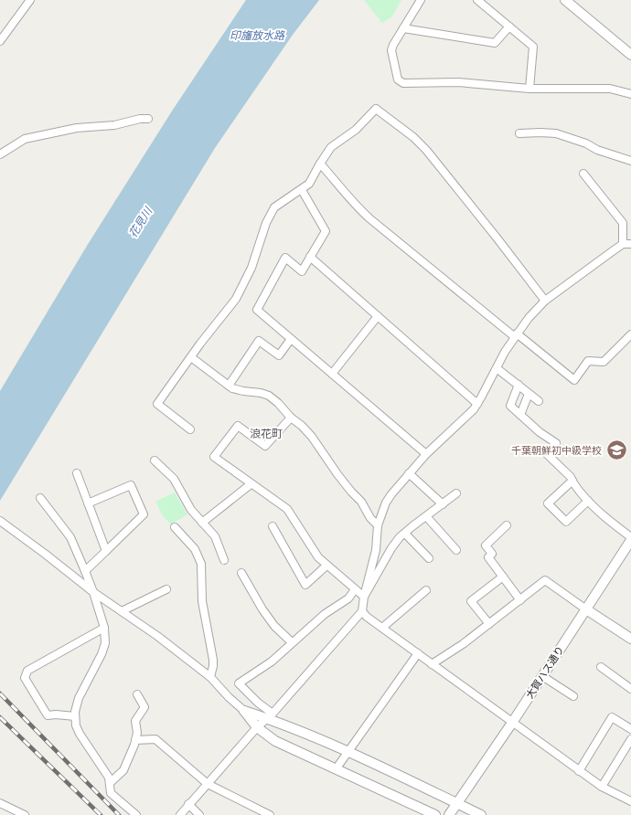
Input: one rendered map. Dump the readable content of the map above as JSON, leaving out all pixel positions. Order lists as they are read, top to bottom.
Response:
{
  "streets": {
    "street": ["大賀ハス通り"]
  },
  "districts": ["浪花町"],
  "water": ["印旛放水路", "花見川"],
  "places": {
    "school or university": ["千葉朝鮮初中級学校"]
  }
}
